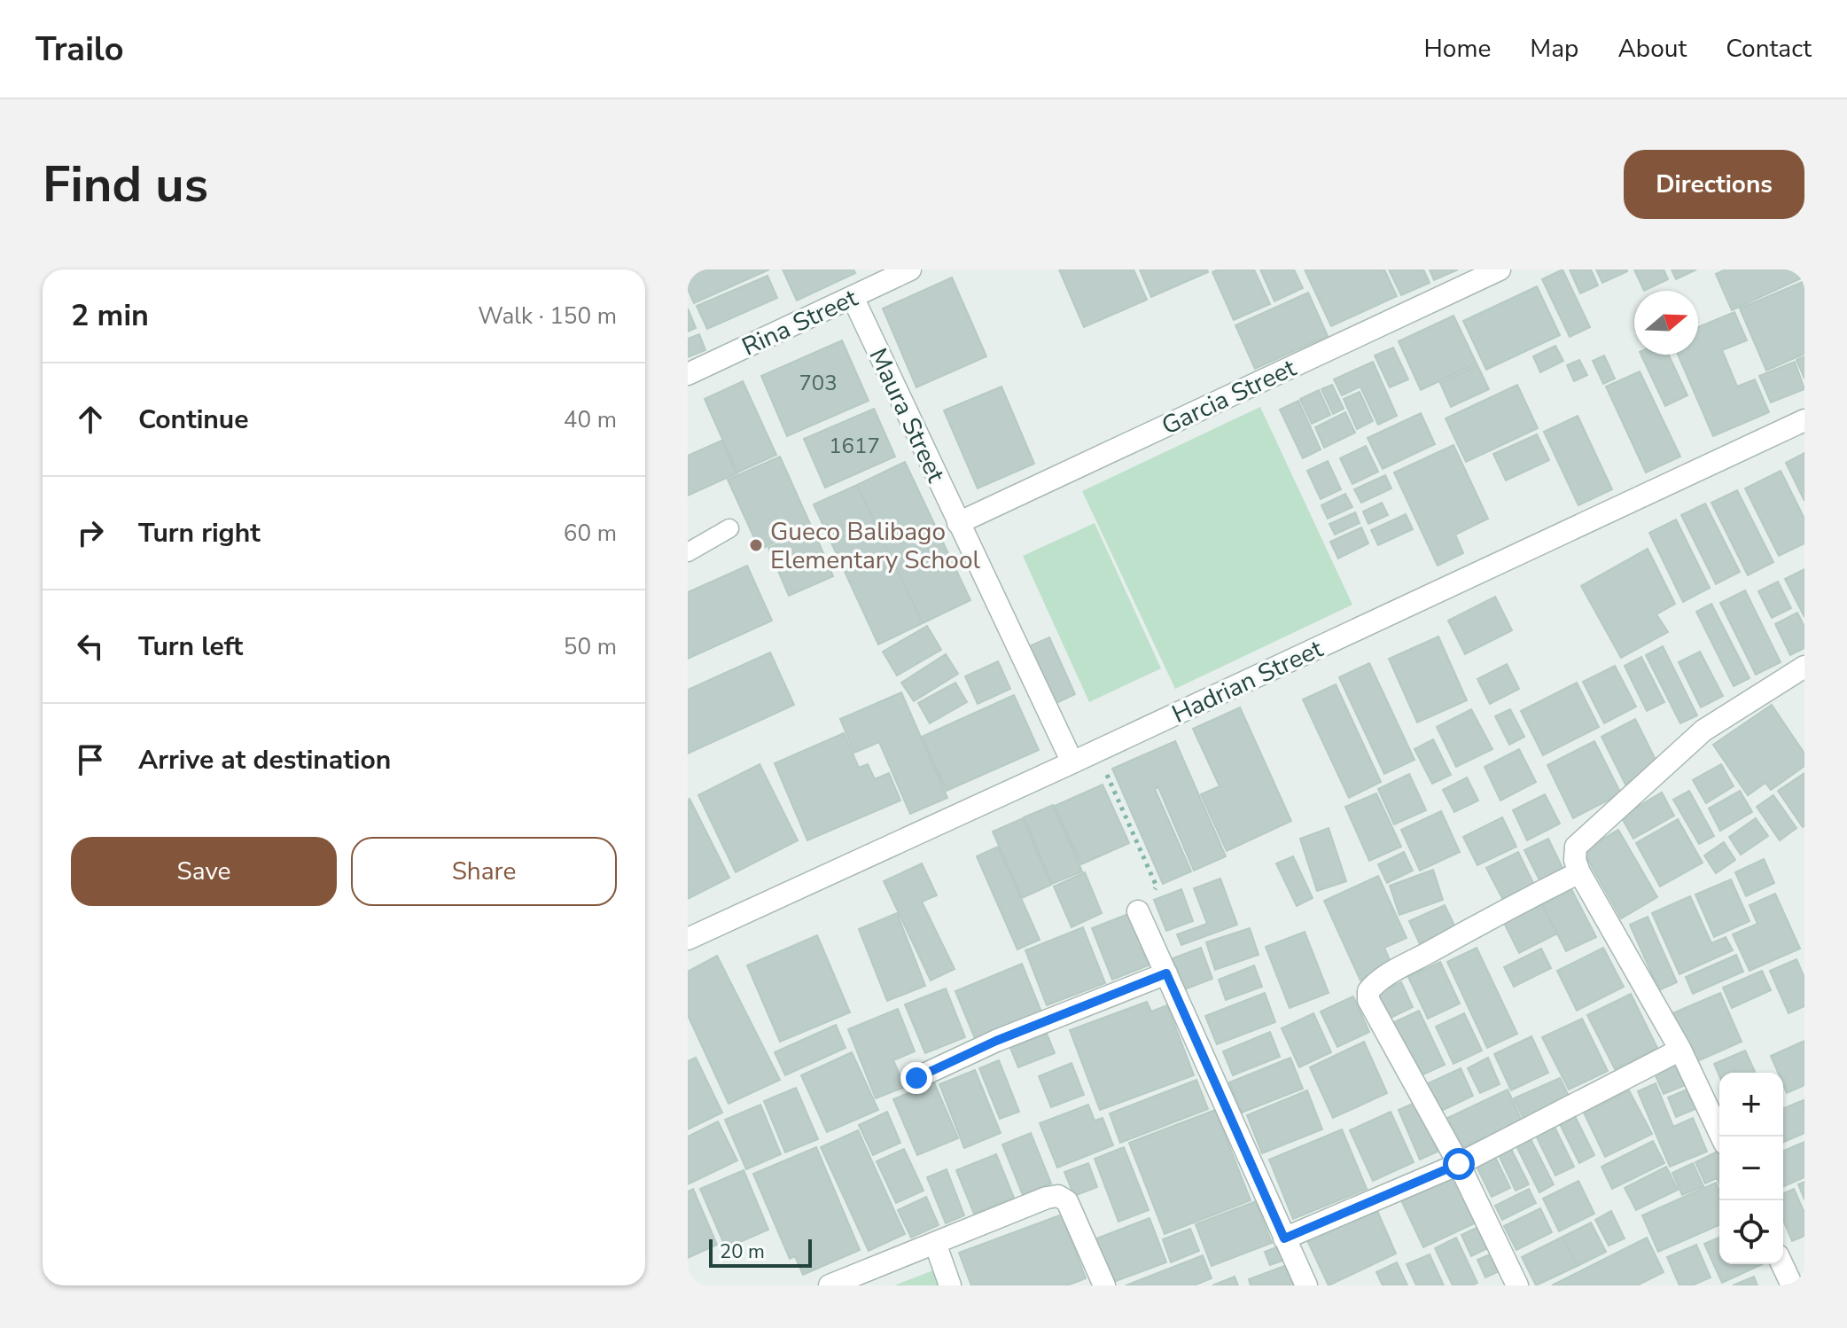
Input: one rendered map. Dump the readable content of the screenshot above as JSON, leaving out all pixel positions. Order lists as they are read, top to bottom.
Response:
{
  "streets": {
    "street": [
      "Rina Street",
      "Garcia Street",
      "Maura Street",
      "Hadrian Street"
    ]
  },
  "crossings": [
    ["Rina Street", "Maura Street"],
    ["Garcia Street", "Maura Street"],
    ["Maura Street", "Hadrian Street"]
  ],
  "places": ["Gueco Balibago Elementary School"],
  "house_numbers": ["703", "1617"],
  "scale_bar": "20 m",
  "north": "right",
  "page": {
    "header": "Trailo",
    "nav": [
      "Home",
      "Map",
      "About",
      "Contact"
    ],
    "buttons": [
      "Directions",
      ["Save", "Share"]
    ],
    "title": "Find us",
    "heading": ["2 min", "Walk · 150 m"],
    "list": [
      ["Continue", "40 m"],
      ["Turn right", "60 m"],
      ["Turn left", "50 m"],
      "Arrive at destination"
    ],
    "map_buttons": ["+", "−"],
    "scale": "20 m"
  }
}
